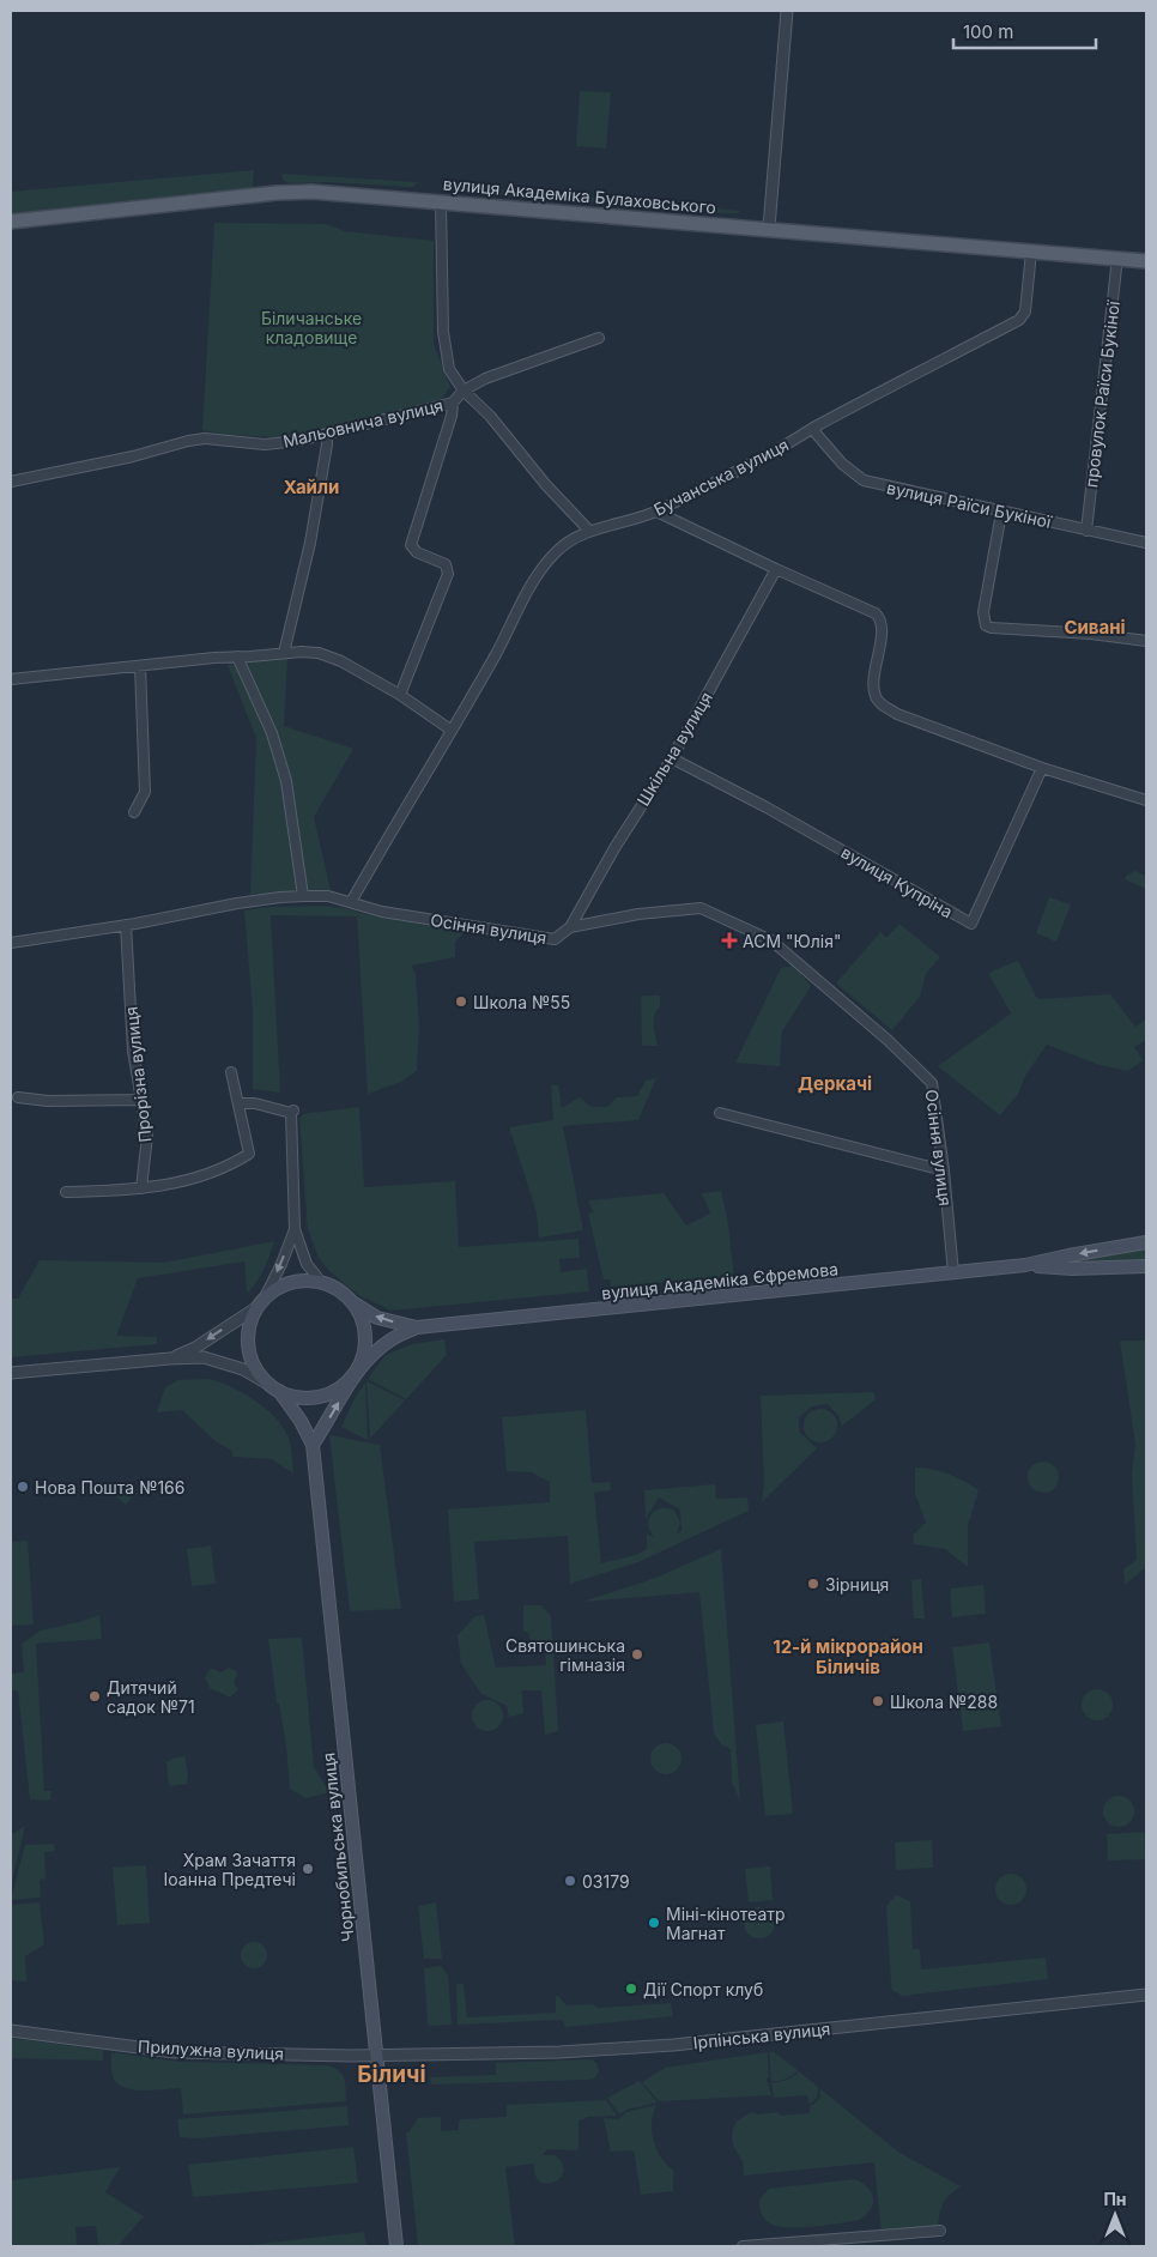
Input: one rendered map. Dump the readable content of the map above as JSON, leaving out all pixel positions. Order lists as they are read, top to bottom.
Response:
{
  "streets": {
    "main road": ["вулиця Академіка Булаховського", "вулиця Академіка Єфремова", "Чорнобильська вулиця"],
    "street": [
      "провулок Раїси Букіної",
      "Мальовнича вулиця",
      "Бучанська вулиця",
      "вулиця Раїси Букіної",
      "Шкільна вулиця",
      "вулиця Купріна",
      "Осіння вулиця",
      "Прорізна вулиця",
      "Ірпінська вулиця",
      "Прилужна вулиця"
    ]
  },
  "crossings": [
    ["вулиця Академіка Булаховського", "провулок Раїси Букіної"],
    ["вулиця Академіка Булаховського", "Бучанська вулиця"],
    ["провулок Раїси Букіної", "вулиця Раїси Букіної"],
    ["Бучанська вулиця", "вулиця Раїси Букіної"],
    ["Бучанська вулиця", "Осіння вулиця"],
    ["Шкільна вулиця", "вулиця Купріна"],
    ["Шкільна вулиця", "Осіння вулиця"],
    ["Осіння вулиця", "Прорізна вулиця"],
    ["Осіння вулиця", "вулиця Академіка Єфремова"],
    ["вулиця Академіка Єфремова", "Чорнобильська вулиця"],
    ["Чорнобильська вулиця", "Ірпінська вулиця"],
    ["Чорнобильська вулиця", "Прилужна вулиця"],
    ["Ірпінська вулиця", "Прилужна вулиця"]
  ],
  "districts": [
    "Хайли",
    "Сивані",
    "Деркачі",
    "12-й мікрорайон Біличів",
    "Біличі"
  ],
  "parks": ["Біличанське кладовище"],
  "places": {
    "health": ["АСМ \"Юлія\""],
    "other": [
      "Школа №55",
      "Нова Пошта №166",
      "Зірниця",
      "Святошинська гімназія",
      "Дитячий садок №71",
      "Школа №288",
      "Храм Зачаття Іоанна Предтечі",
      "03179",
      "Міні-кінотеатр Магнат",
      "Дії Спорт клуб"
    ]
  },
  "scale_bar": "100 m",
  "north": "top"
}
